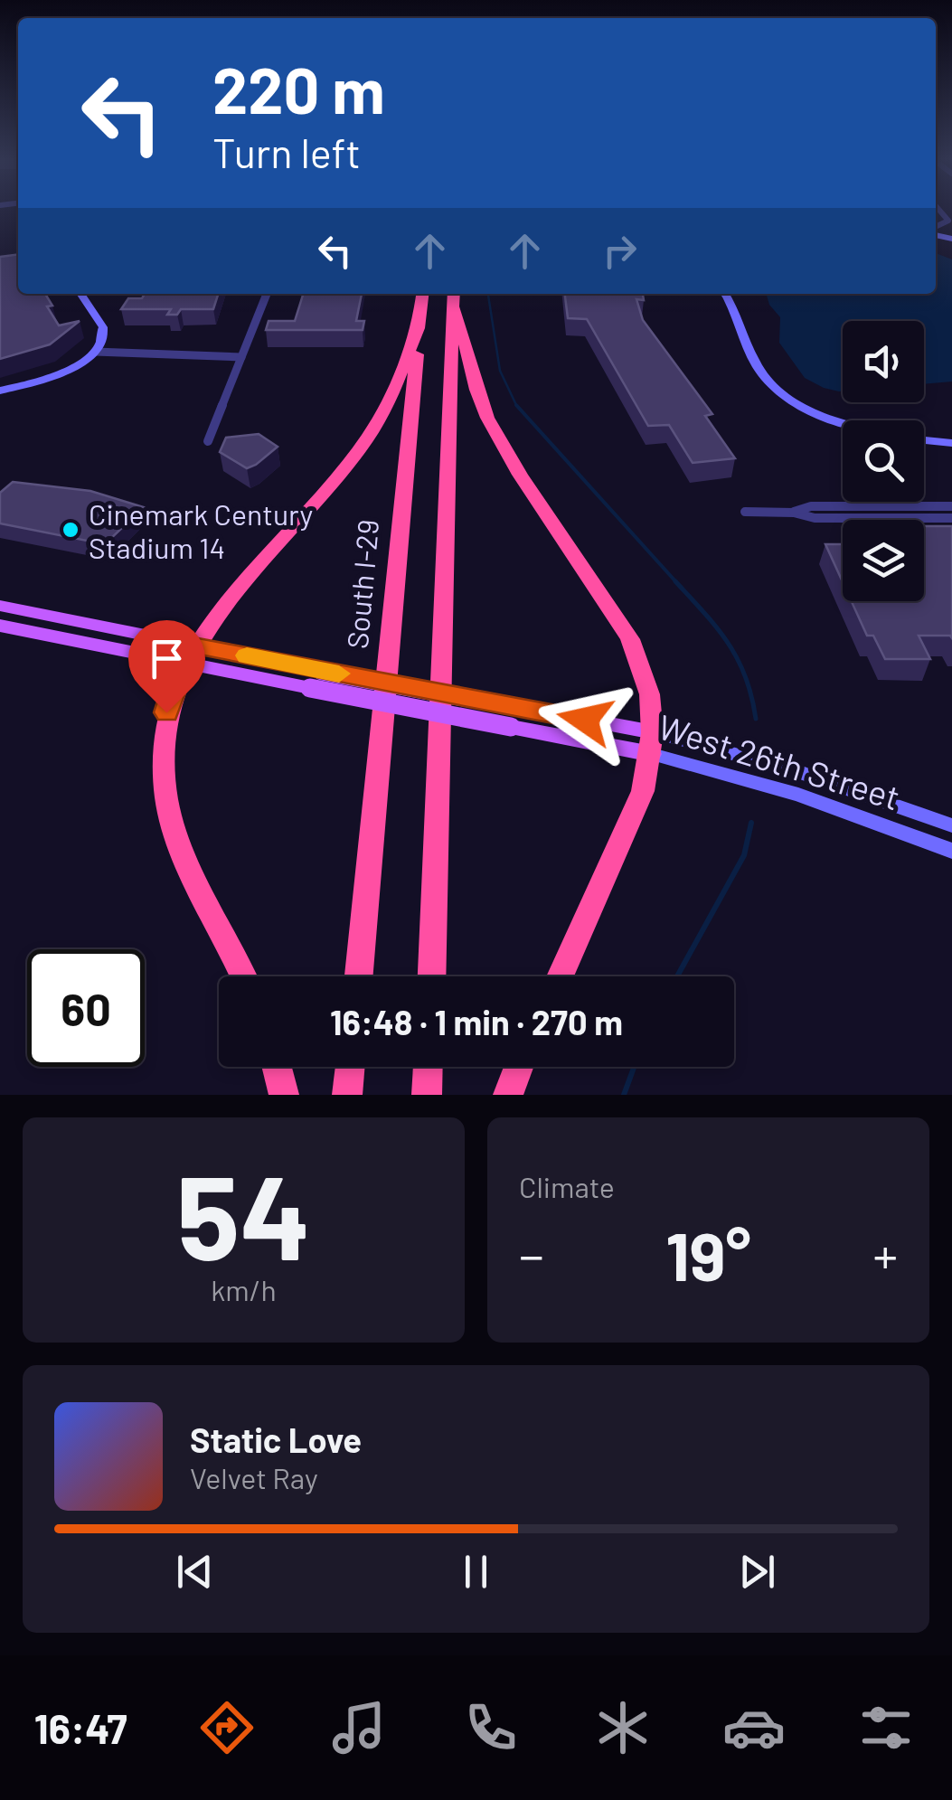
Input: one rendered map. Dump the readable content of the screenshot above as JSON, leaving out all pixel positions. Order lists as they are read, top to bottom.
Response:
{
  "streets": {
    "highway": ["South I-29"],
    "main road": ["West 26th Street"]
  },
  "places": ["Cinemark Century Stadium 14"],
  "page": {
    "turn": ["220 m", "Turn left"],
    "limit": "60",
    "trip": "16:48 · 1 min · 270 m",
    "tile": [
      ["54", "km/h"],
      "Climate"
    ],
    "heat": ["−", "19°", "+"],
    "song": ["Static Love", "Velvet Ray"],
    "tabs": "16:47"
  }
}
